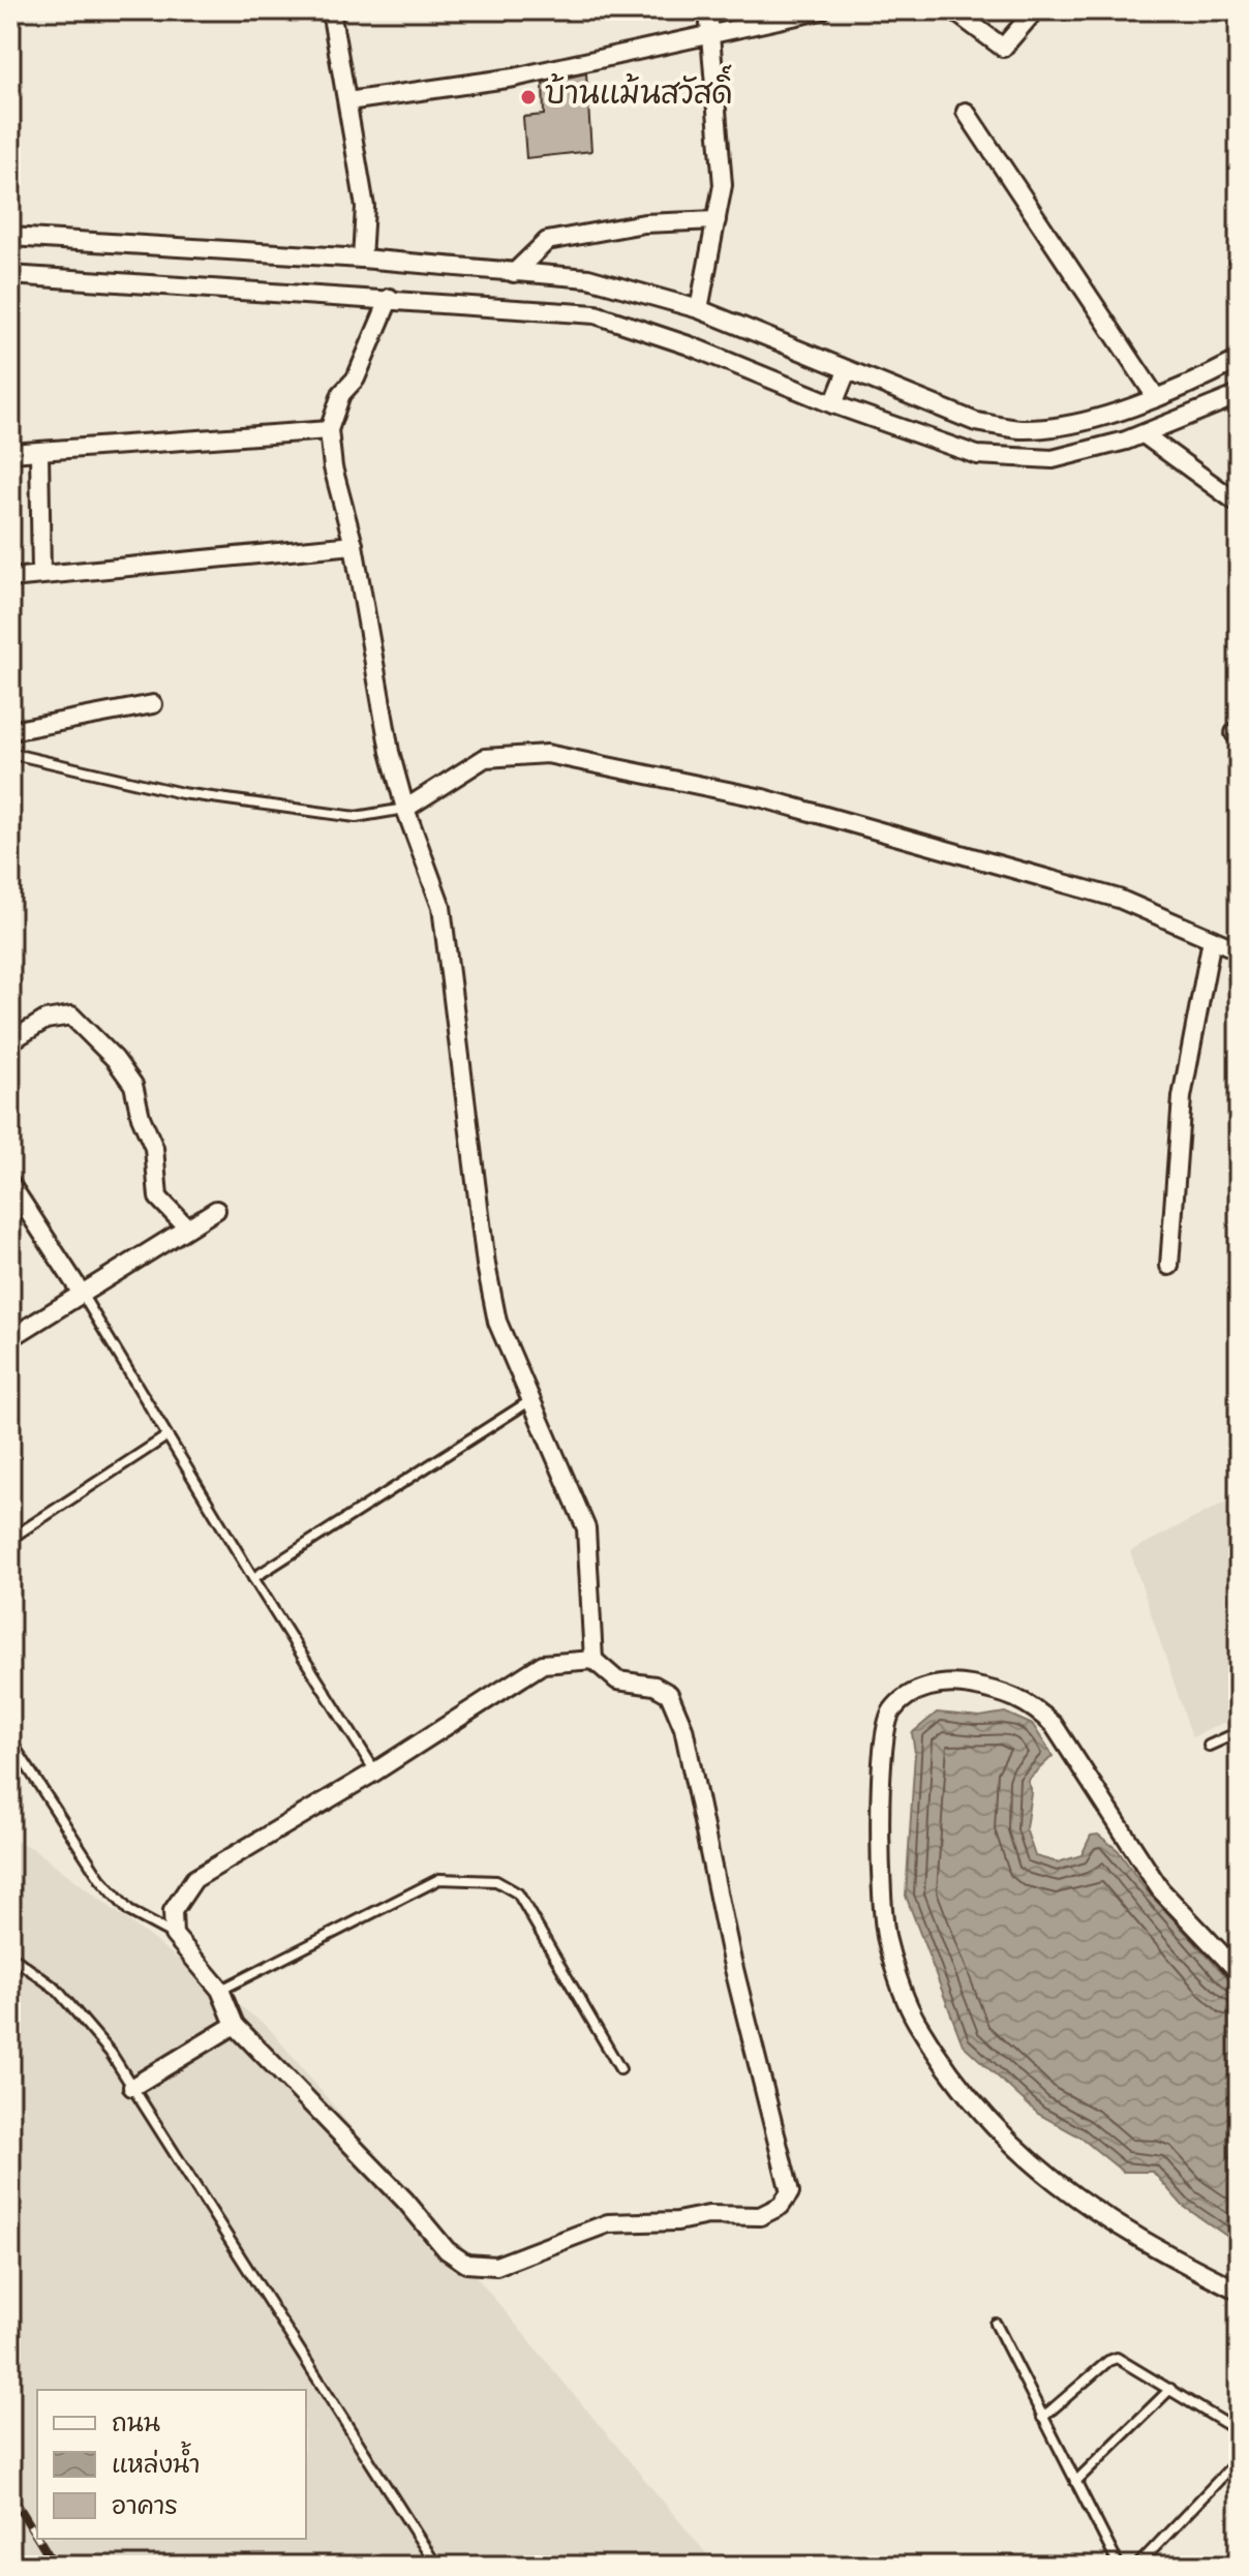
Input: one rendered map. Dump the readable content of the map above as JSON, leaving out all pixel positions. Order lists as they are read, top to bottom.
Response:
{
  "places": ["บ้านแม้นสวัสดิ์"],
  "legend": ["ถนน", "แหล่งน้ำ", "อาคาร"]
}
